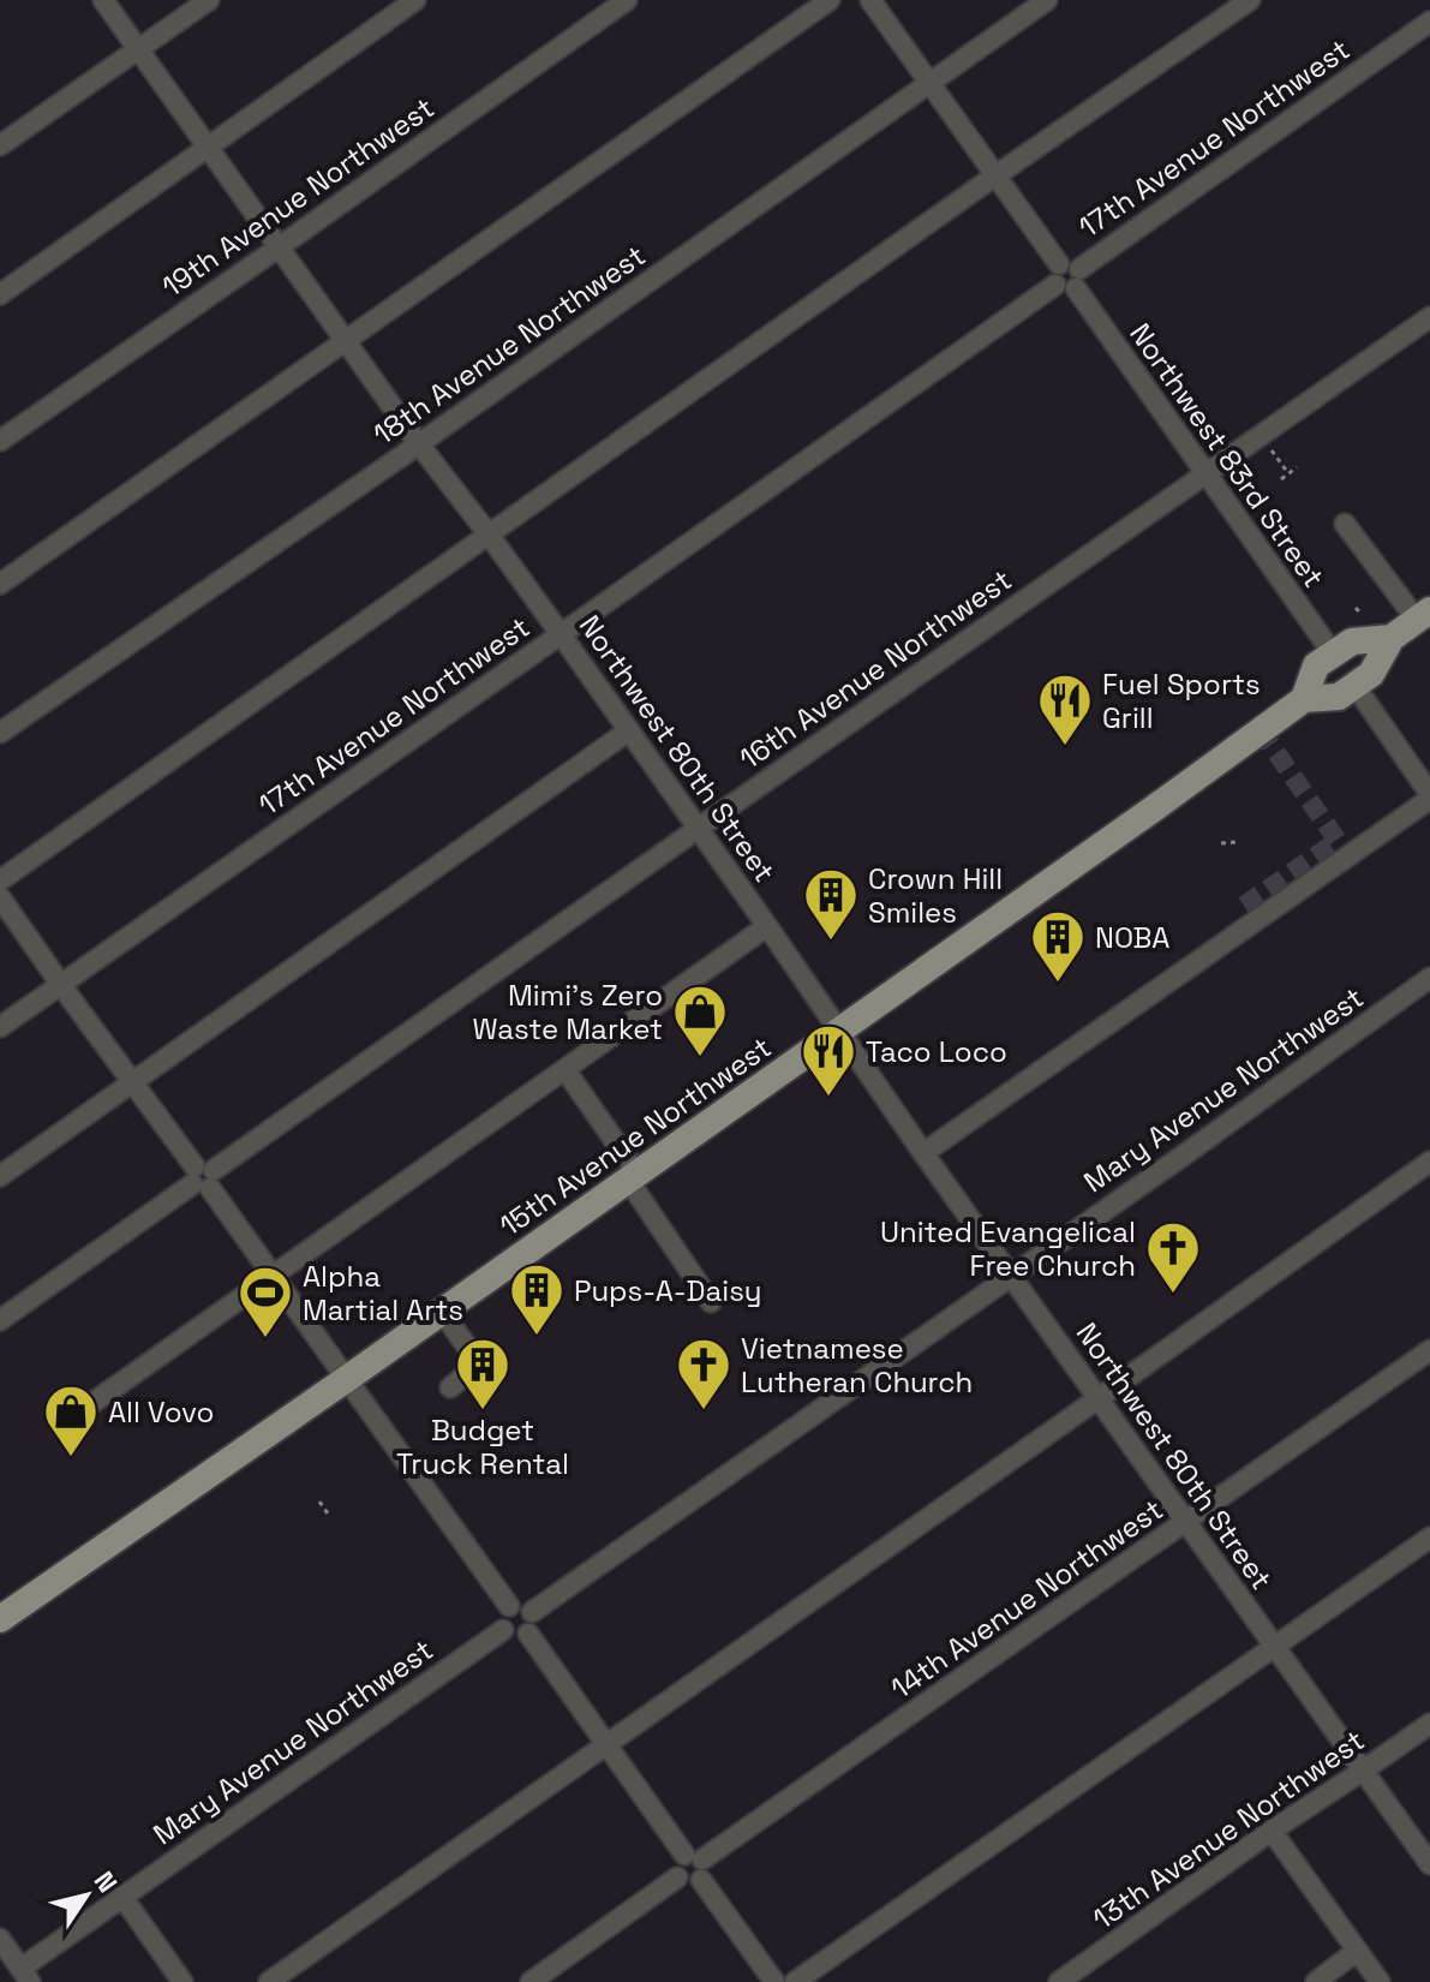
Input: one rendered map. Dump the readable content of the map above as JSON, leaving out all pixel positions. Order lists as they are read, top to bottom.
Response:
{
  "streets": {
    "main road": ["15th Avenue Northwest"],
    "street": [
      "17th Avenue Northwest",
      "19th Avenue Northwest",
      "18th Avenue Northwest",
      "Northwest 83rd Street",
      "16th Avenue Northwest",
      "Northwest 80th Street",
      "Mary Avenue Northwest",
      "14th Avenue Northwest",
      "13th Avenue Northwest"
    ]
  },
  "crossings": [
    ["17th Avenue Northwest", "Northwest 83rd Street"],
    ["17th Avenue Northwest", "Northwest 80th Street"],
    ["19th Avenue Northwest", "Northwest 80th Street"],
    ["18th Avenue Northwest", "Northwest 83rd Street"],
    ["18th Avenue Northwest", "Northwest 80th Street"],
    ["Northwest 83rd Street", "16th Avenue Northwest"],
    ["Northwest 83rd Street", "15th Avenue Northwest"],
    ["16th Avenue Northwest", "Northwest 80th Street"],
    ["Northwest 80th Street", "Mary Avenue Northwest"],
    ["Northwest 80th Street", "15th Avenue Northwest"],
    ["Northwest 80th Street", "14th Avenue Northwest"],
    ["Northwest 80th Street", "13th Avenue Northwest"]
  ],
  "places": {
    "restaurant": ["Fuel Sports Grill", "Taco Loco"],
    "building": [
      "Crown Hill Smiles",
      "NOBA",
      "Pups-A-Daisy",
      "Budget Truck Rental"
    ],
    "shop": ["Mimi’s Zero Waste Market", "All Vovo"],
    "church": ["United Evangelical Free Church", "Vietnamese Lutheran Church"],
    "sports": ["Alpha Martial Arts"]
  },
  "north": "top right"
}
